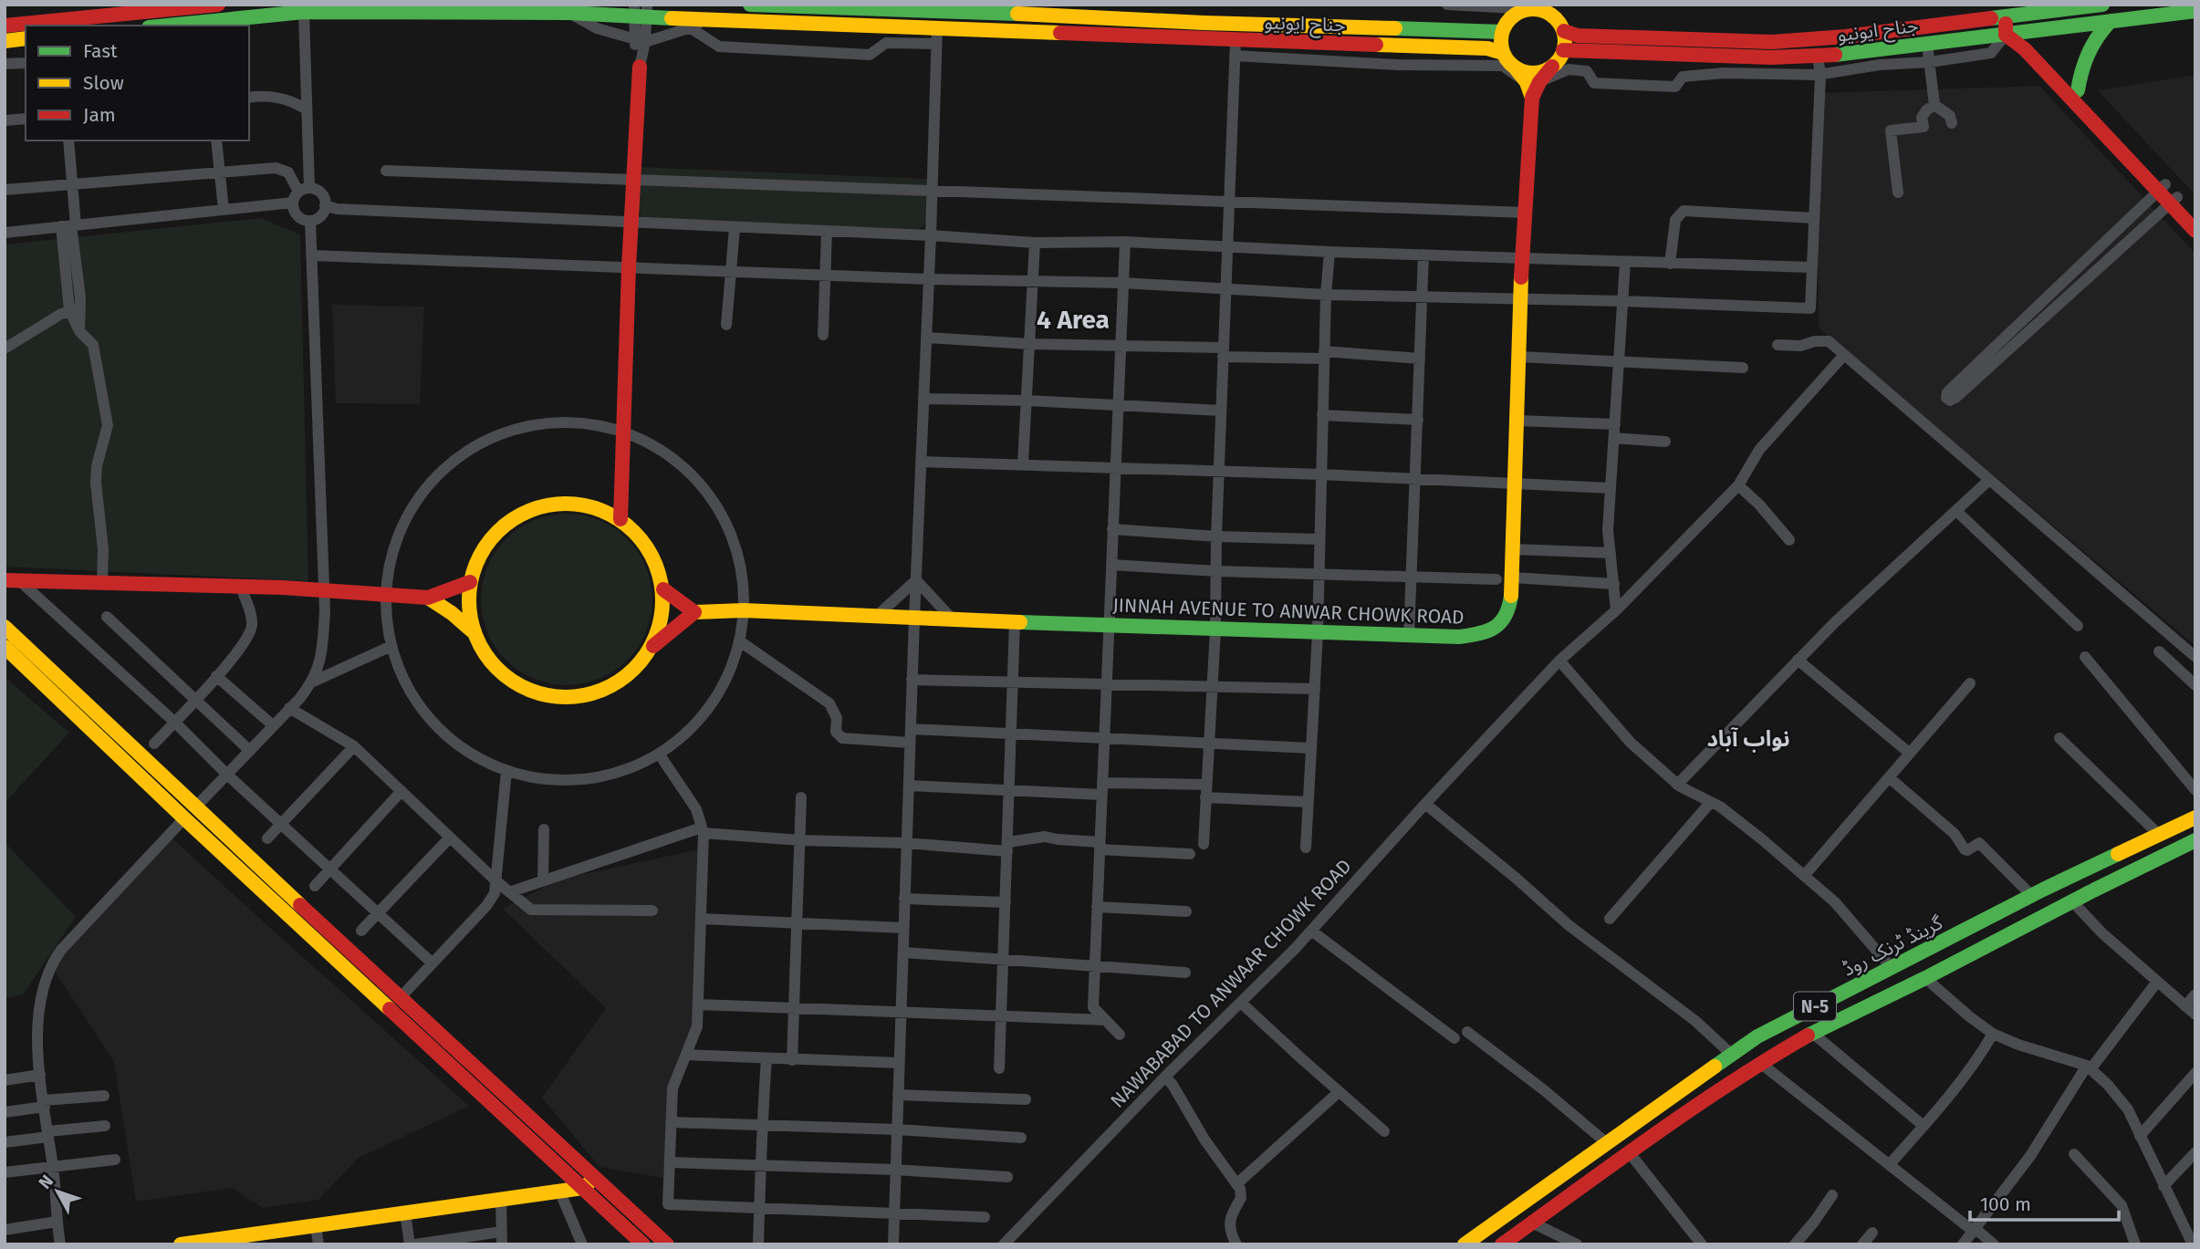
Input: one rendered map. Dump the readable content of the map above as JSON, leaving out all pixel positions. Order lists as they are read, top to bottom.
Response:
{
  "streets": {
    "main road": [
      "جناح ایونیو",
      "JINNAH AVENUE TO ANWAR CHOWK ROAD",
      "گرینڈ ٹرنک روڈ",
      "N-5"
    ],
    "street": ["NAWABABAD TO ANWAAR CHOWK ROAD"]
  },
  "districts": ["4 Area", "نواب آباد"],
  "legend": ["Fast", "Slow", "Jam"],
  "scale_bar": "100 m",
  "north": "top left"
}
